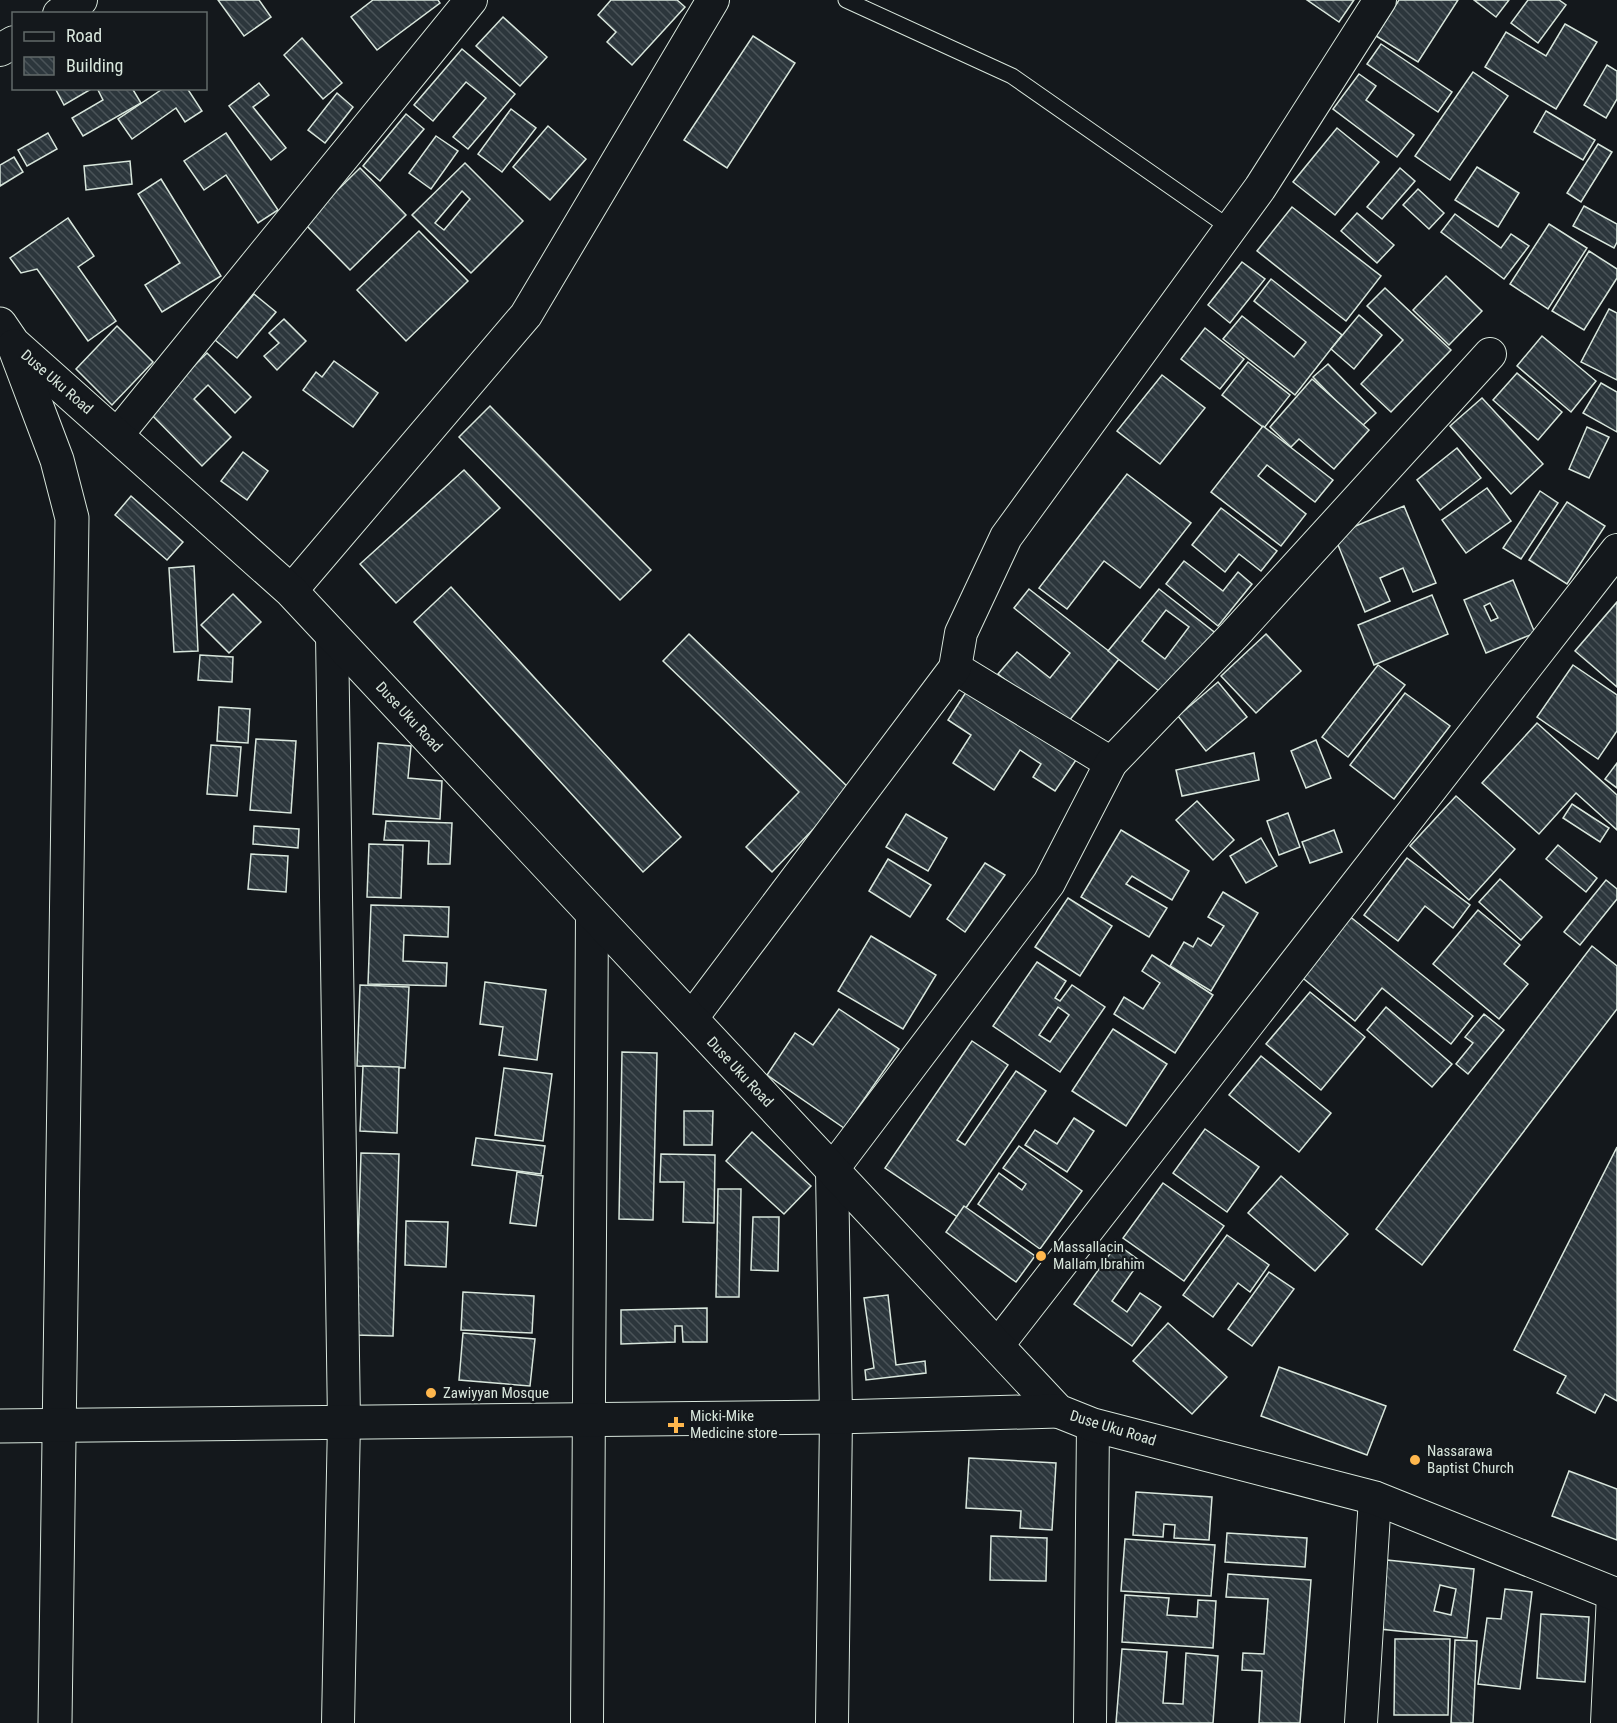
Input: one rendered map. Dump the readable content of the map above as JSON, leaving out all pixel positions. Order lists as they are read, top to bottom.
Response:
{
  "streets": {
    "street": ["Duse Uku Road"]
  },
  "places": {
    "other": ["Massallacin Mallam Ibrahim", "Zawiyyan Mosque", "Nassarawa Baptist Church"],
    "health": ["Micki-Mike Medicine store"]
  },
  "legend": ["Road", "Building"]
}
